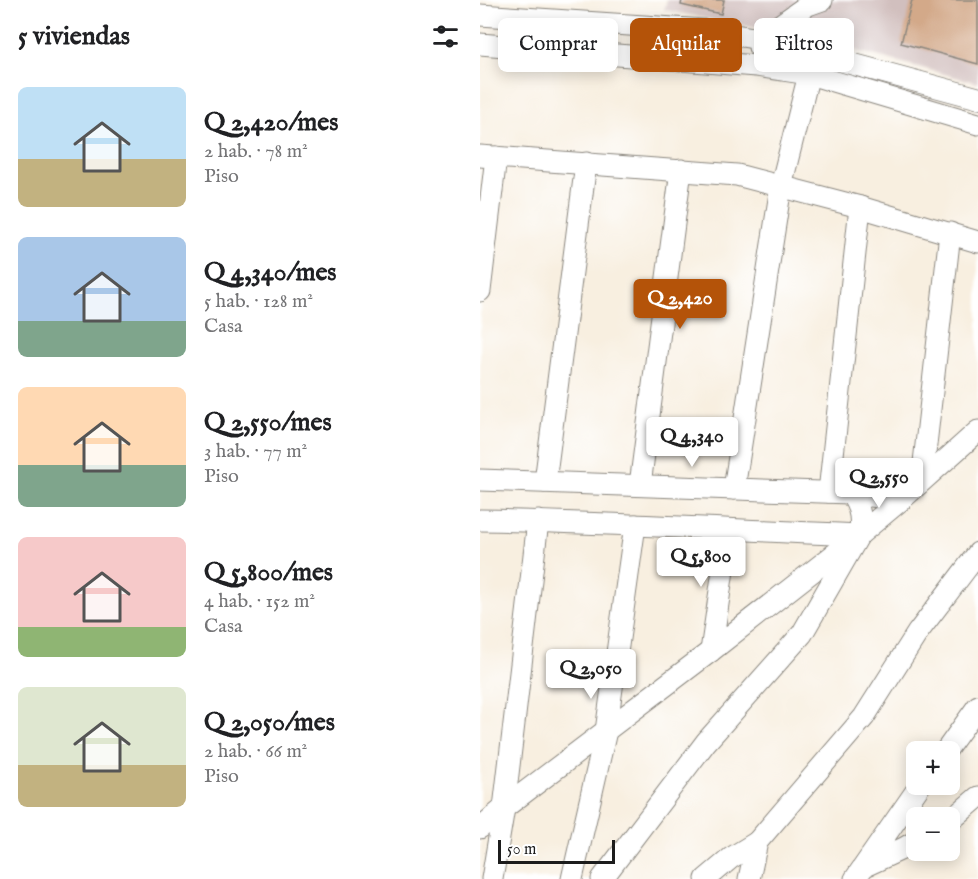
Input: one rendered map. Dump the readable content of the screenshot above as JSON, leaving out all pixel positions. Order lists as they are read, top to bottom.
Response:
{
  "scale_bar": "50 m",
  "page": {
    "heading": "5 viviendas",
    "chip": ["Comprar", "Alquilar", "Filtros"],
    "list": [
      {
        "name": "Q 2,420/mes",
        "note": "2 hab. · 78 m² · Piso"
      },
      {
        "name": "Q 4,340/mes",
        "note": "5 hab. · 128 m² · Casa"
      },
      {
        "name": "Q 2,550/mes",
        "note": "3 hab. · 77 m² · Piso"
      },
      {
        "name": "Q 5,800/mes",
        "note": "4 hab. · 152 m² · Casa"
      },
      {
        "name": "Q 2,050/mes",
        "note": "2 hab. · 66 m² · Piso"
      }
    ],
    "price": [
      "Q 2,420",
      "Q 4,340",
      "Q 2,550",
      "Q 5,800",
      "Q 2,050"
    ],
    "map_buttons": ["+", "−"],
    "scale": "50 m"
  }
}
